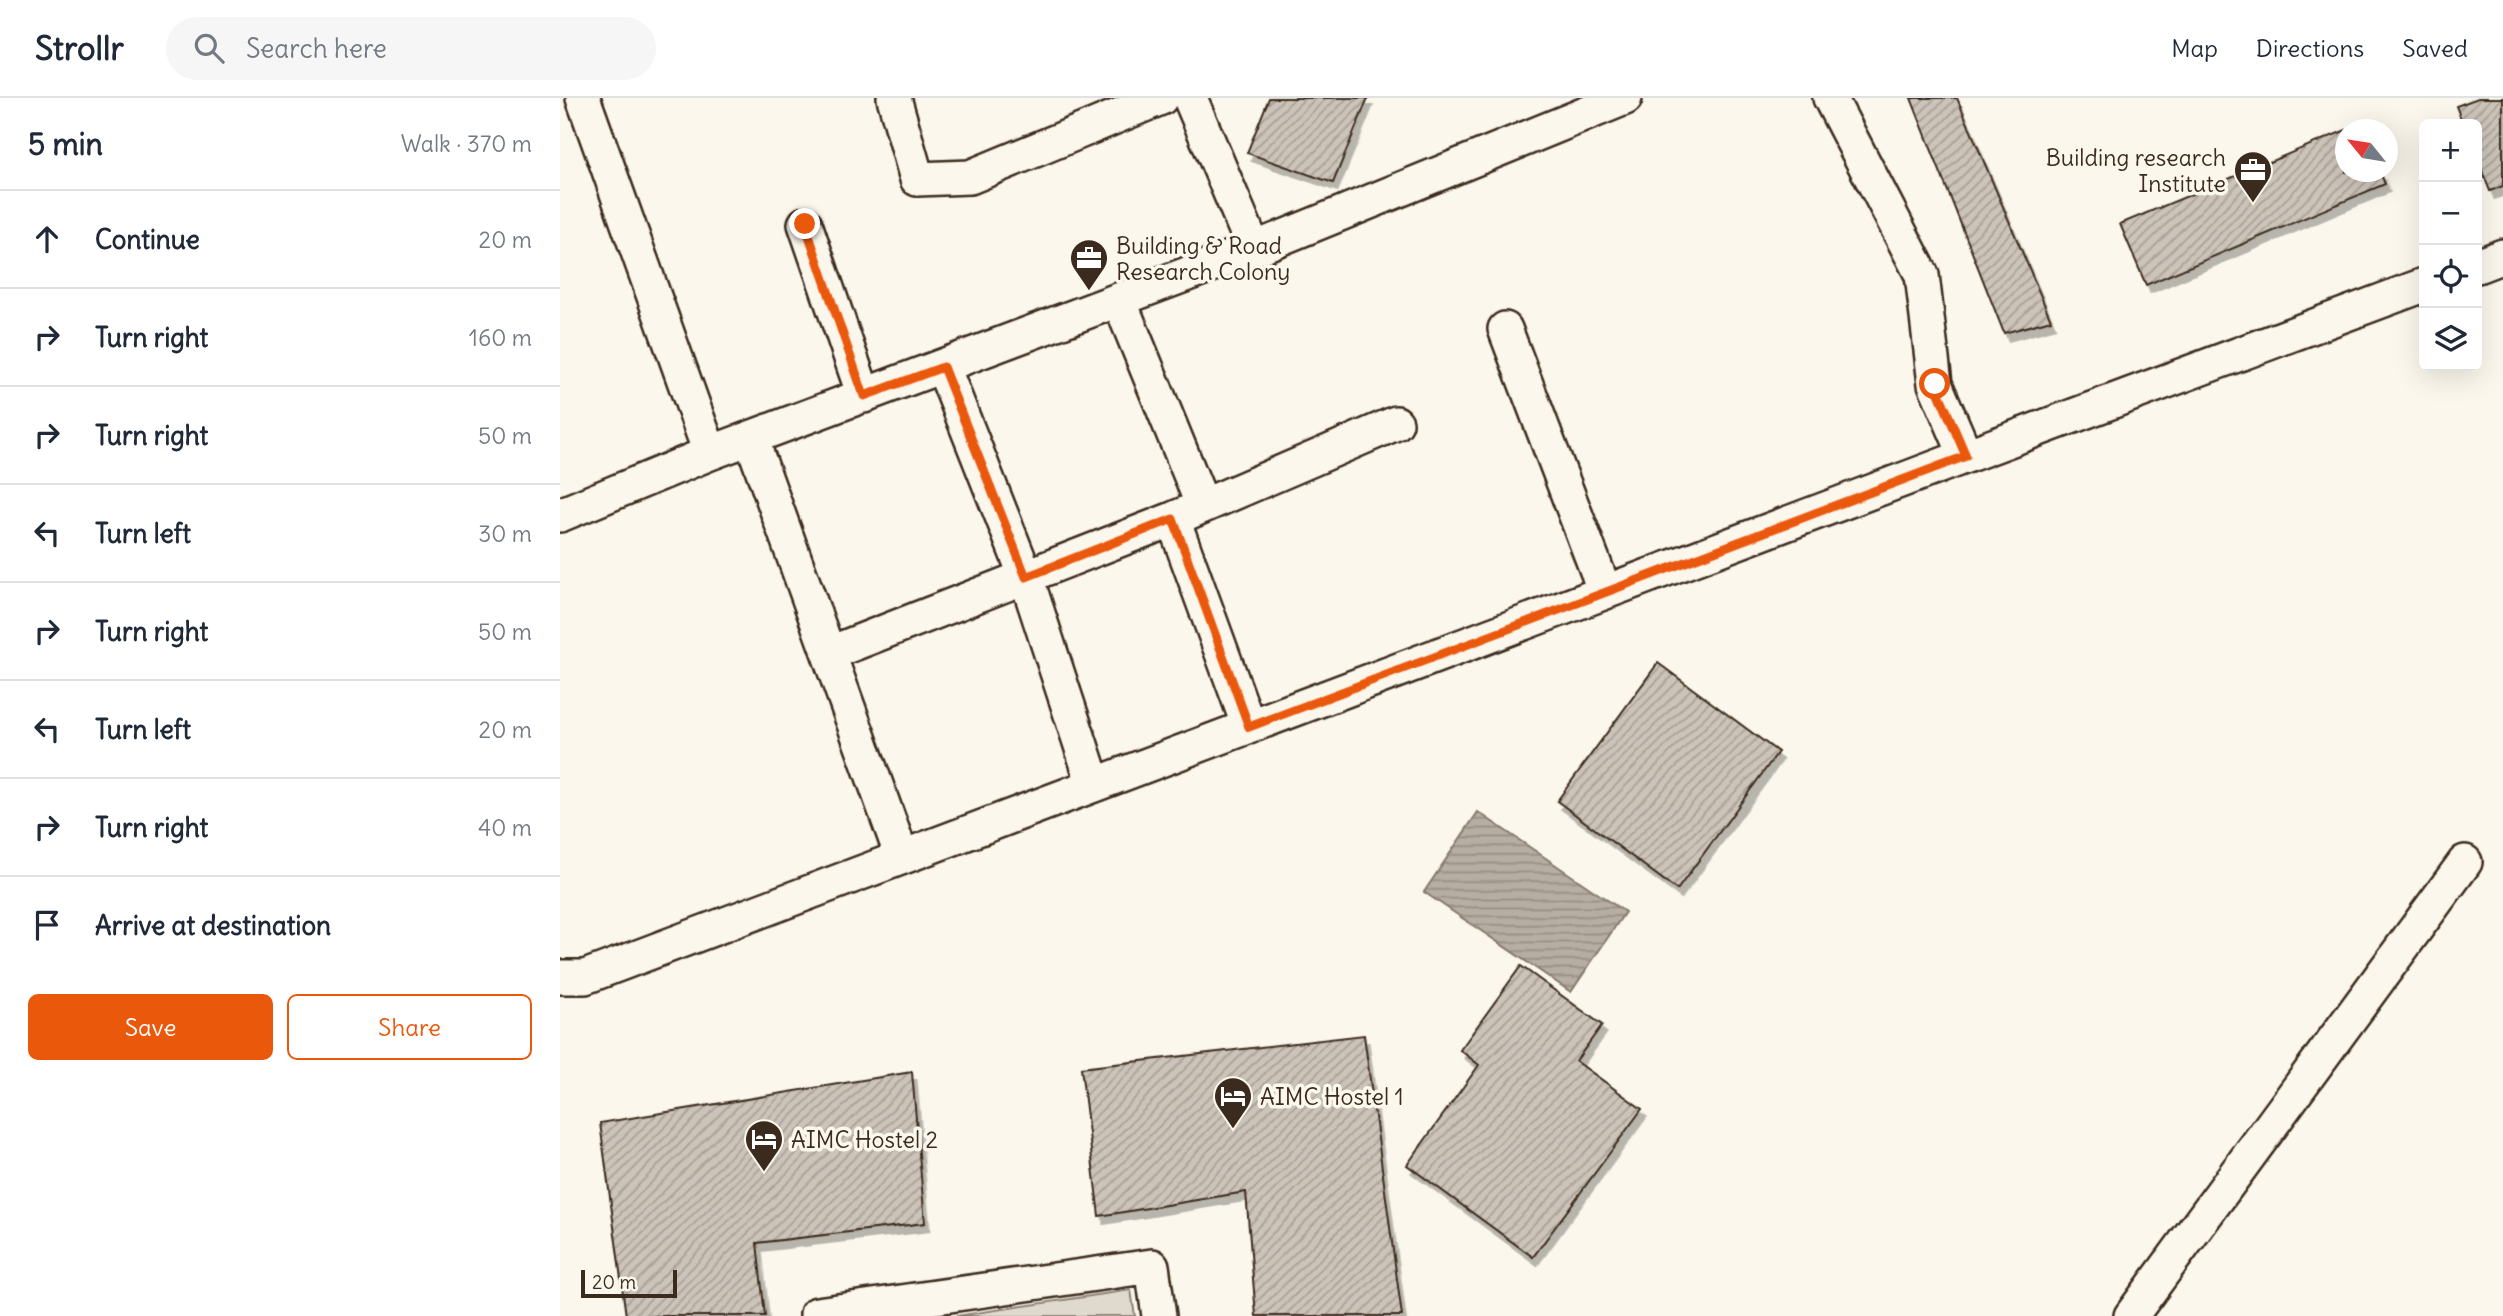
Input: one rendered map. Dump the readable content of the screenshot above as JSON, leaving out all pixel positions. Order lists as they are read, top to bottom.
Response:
{
  "places": {
    "office": ["Building research Institute", "Building & Road Research Colony"],
    "hotel": ["AIMC Hostel 1", "AIMC Hostel 2"]
  },
  "scale_bar": "20 m",
  "north": "top left",
  "page": {
    "header": "Strollr",
    "search": "Search here",
    "nav": ["Map", "Directions", "Saved"],
    "heading": ["5 min", "Walk · 370 m"],
    "map_buttons": ["+", "−"],
    "list": [
      ["Continue", "20 m"],
      ["Turn right", "160 m"],
      ["Turn right", "50 m"],
      ["Turn left", "30 m"],
      ["Turn right", "50 m"],
      ["Turn left", "20 m"],
      ["Turn right", "40 m"],
      "Arrive at destination"
    ],
    "buttons": ["Save", "Share"],
    "scale": "20 m"
  }
}
